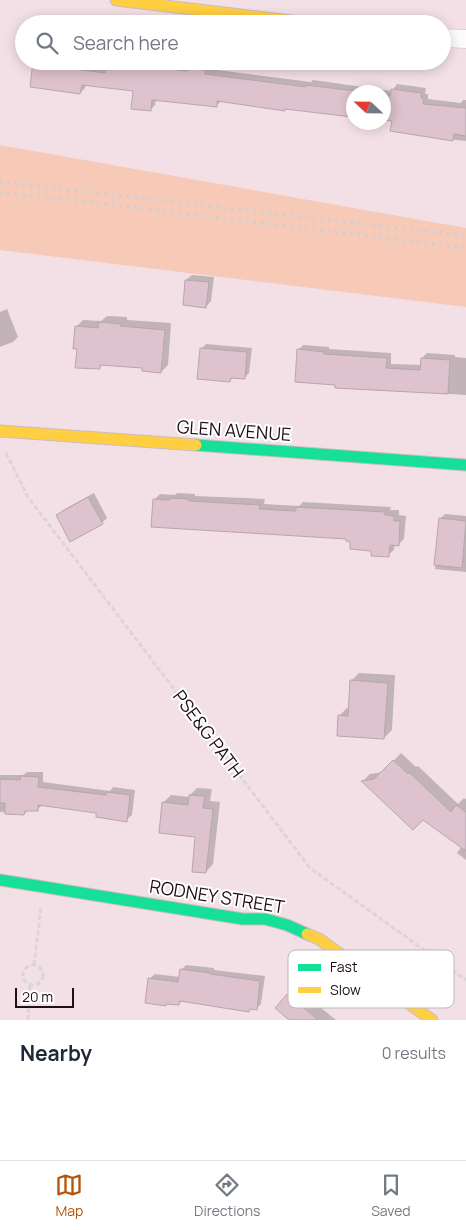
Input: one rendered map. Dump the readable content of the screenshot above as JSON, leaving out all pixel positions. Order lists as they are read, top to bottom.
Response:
{
  "streets": {
    "street": ["GLEN AVENUE", "RODNEY STREET"],
    "path": ["PSE&G PATH"]
  },
  "legend": ["Fast", "Slow"],
  "scale_bar": "20 m",
  "north": "left",
  "page": {
    "search": "Search here",
    "scale": "20 m",
    "heading": ["Nearby", "0 results"],
    "nav": ["Map", "Directions", "Saved"]
  }
}
